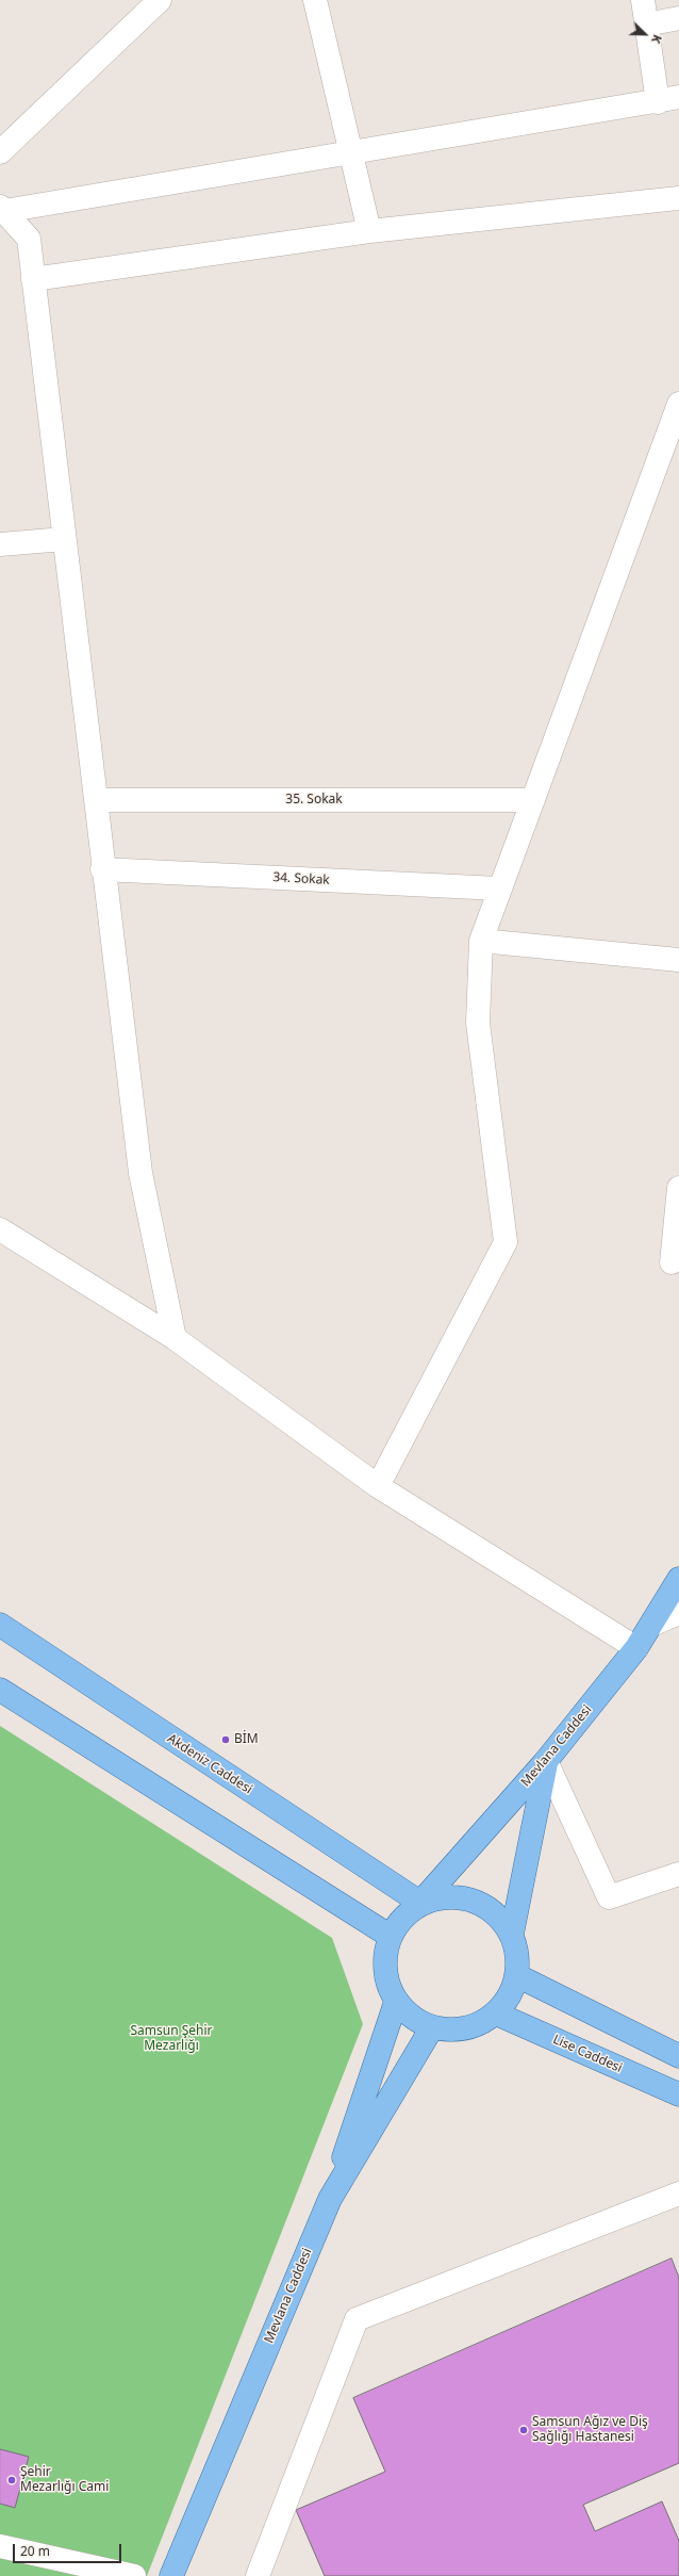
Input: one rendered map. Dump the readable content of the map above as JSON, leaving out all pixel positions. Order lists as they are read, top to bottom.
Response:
{
  "streets": {
    "main road": ["Mevlana Caddesi", "Akdeniz Caddesi", "Lise Caddesi"],
    "street": ["35. Sokak", "34. Sokak"]
  },
  "crossings": [
    ["Mevlana Caddesi", "Akdeniz Caddesi"],
    ["Mevlana Caddesi", "Lise Caddesi"],
    ["Akdeniz Caddesi", "Lise Caddesi"]
  ],
  "parks": ["Samsun Şehir Mezarlığı"],
  "places": ["BİM", "Samsun Ağız ve Diş Sağlığı Hastanesi", "Şehir Mezarlığı Cami"],
  "scale_bar": "20 m",
  "north": "bottom right"
}
